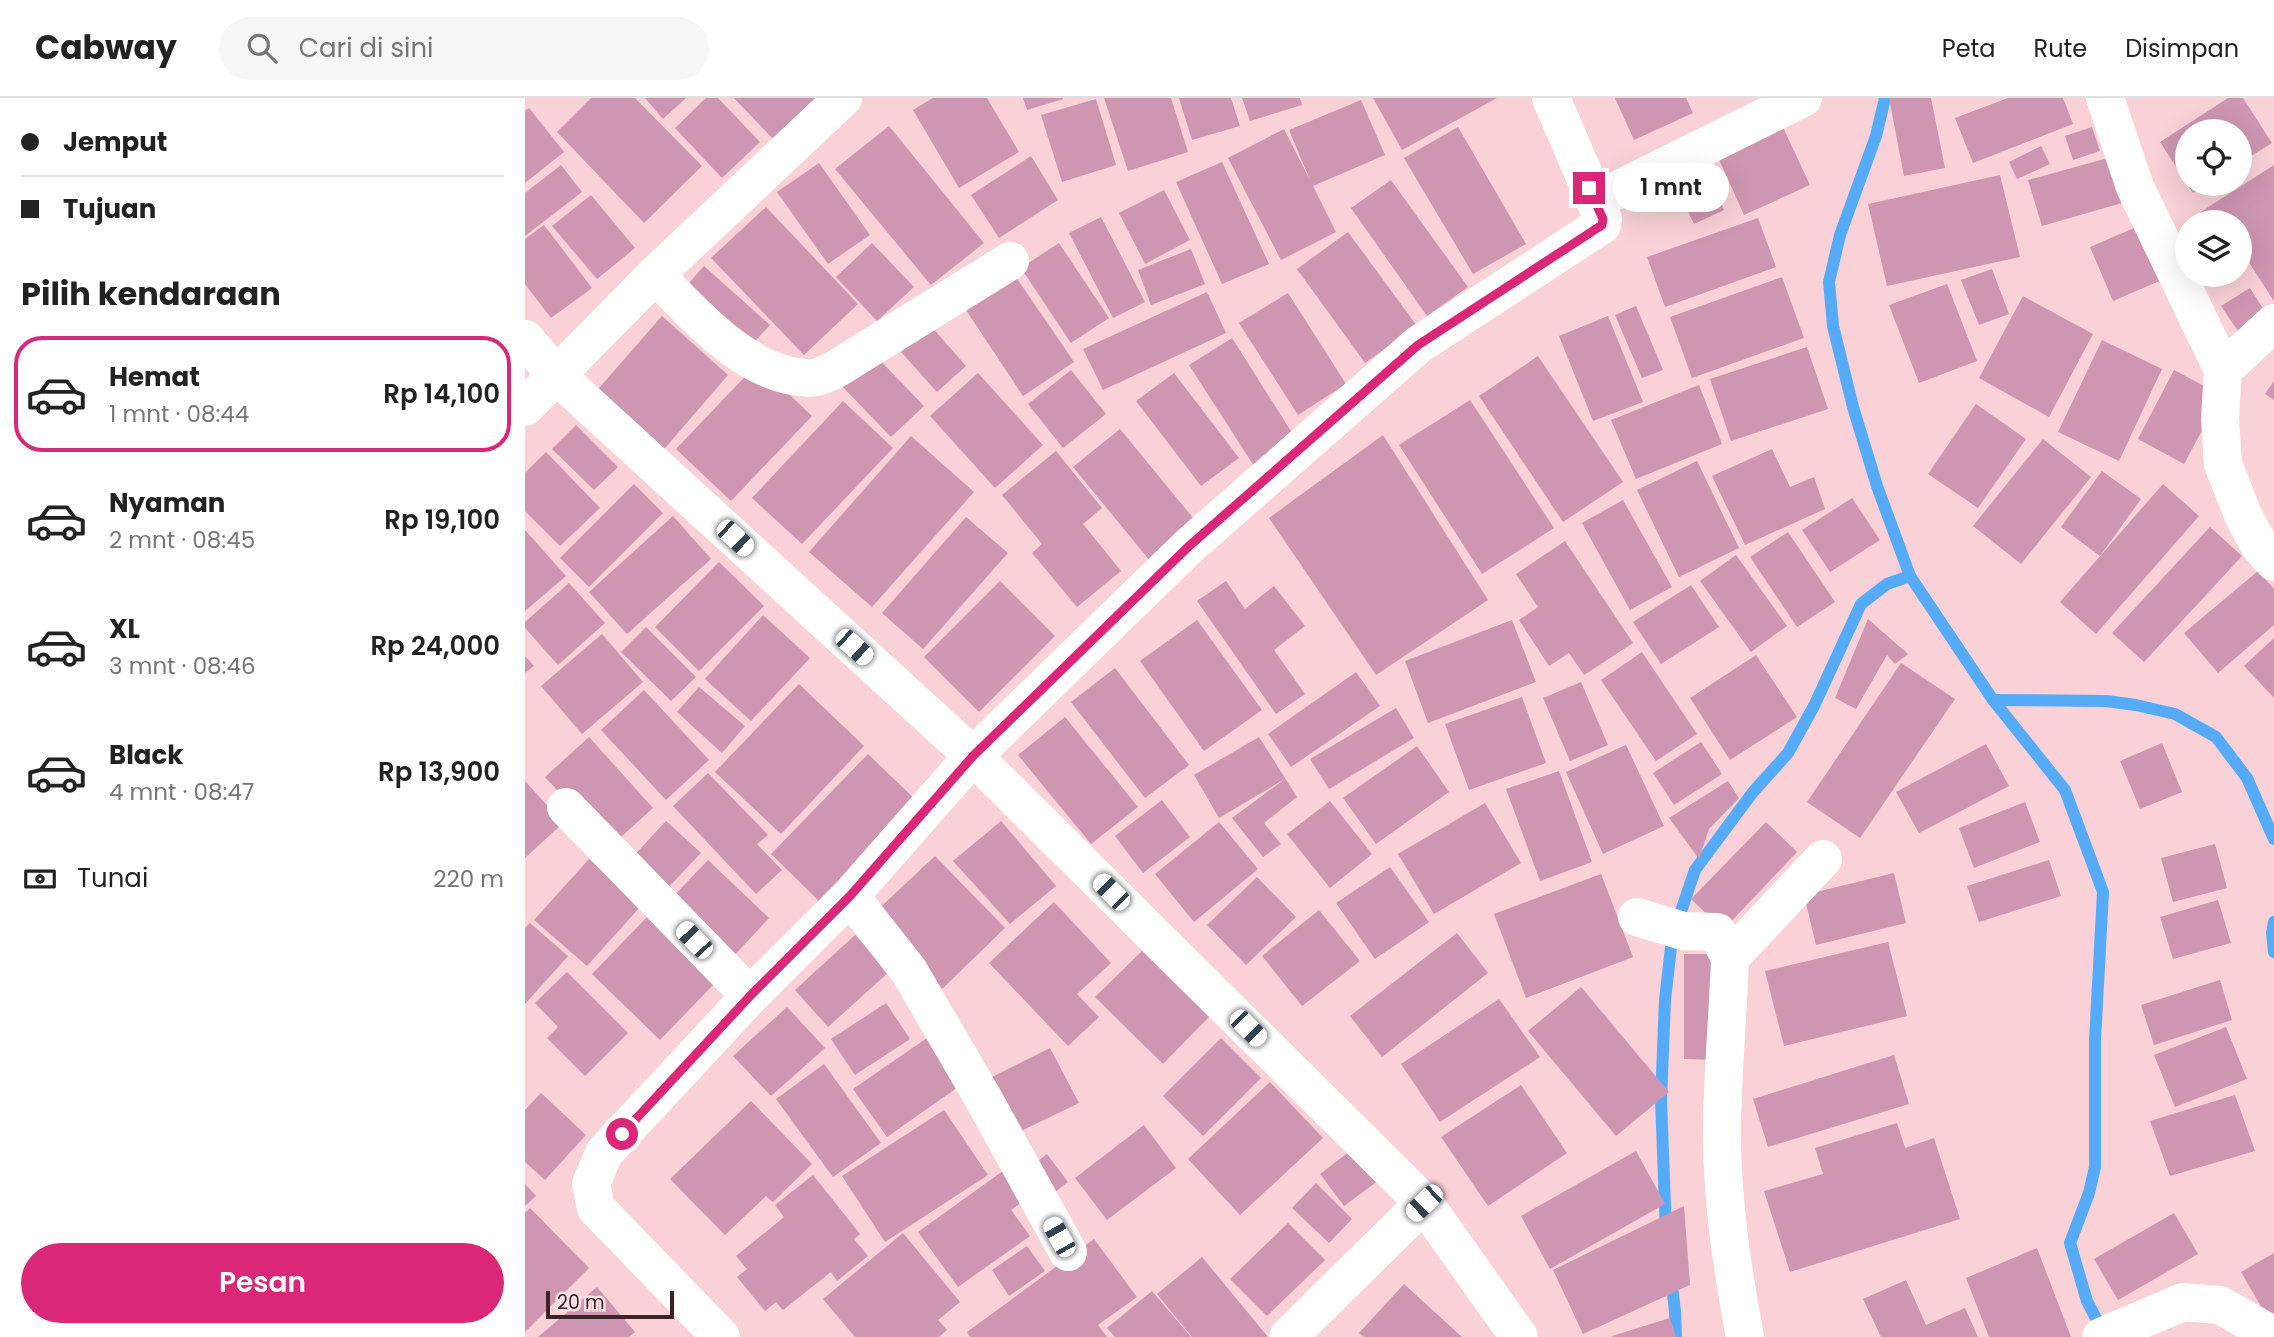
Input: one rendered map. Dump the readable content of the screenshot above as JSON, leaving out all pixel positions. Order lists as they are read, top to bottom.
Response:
{
  "scale_bar": "20 m",
  "page": {
    "header": "Cabway",
    "search": "Cari di sini",
    "nav": ["Peta", "Rute", "Disimpan"],
    "banner": ["Jemput", "Tujuan"],
    "bubble": "1 mnt",
    "heading": "Pilih kendaraan",
    "list": [
      {
        "name": "Hemat",
        "note": "1 mnt · 08:44",
        "value": "Rp 14,100"
      },
      {
        "name": "Nyaman",
        "note": "2 mnt · 08:45",
        "value": "Rp 19,100"
      },
      {
        "name": "XL",
        "note": "3 mnt · 08:46",
        "value": "Rp 24,000"
      },
      {
        "name": "Black",
        "note": "4 mnt · 08:47",
        "value": "Rp 13,900"
      }
    ],
    "pay": ["Tunai", "220 m"],
    "buttons": "Pesan",
    "scale": "20 m"
  }
}
